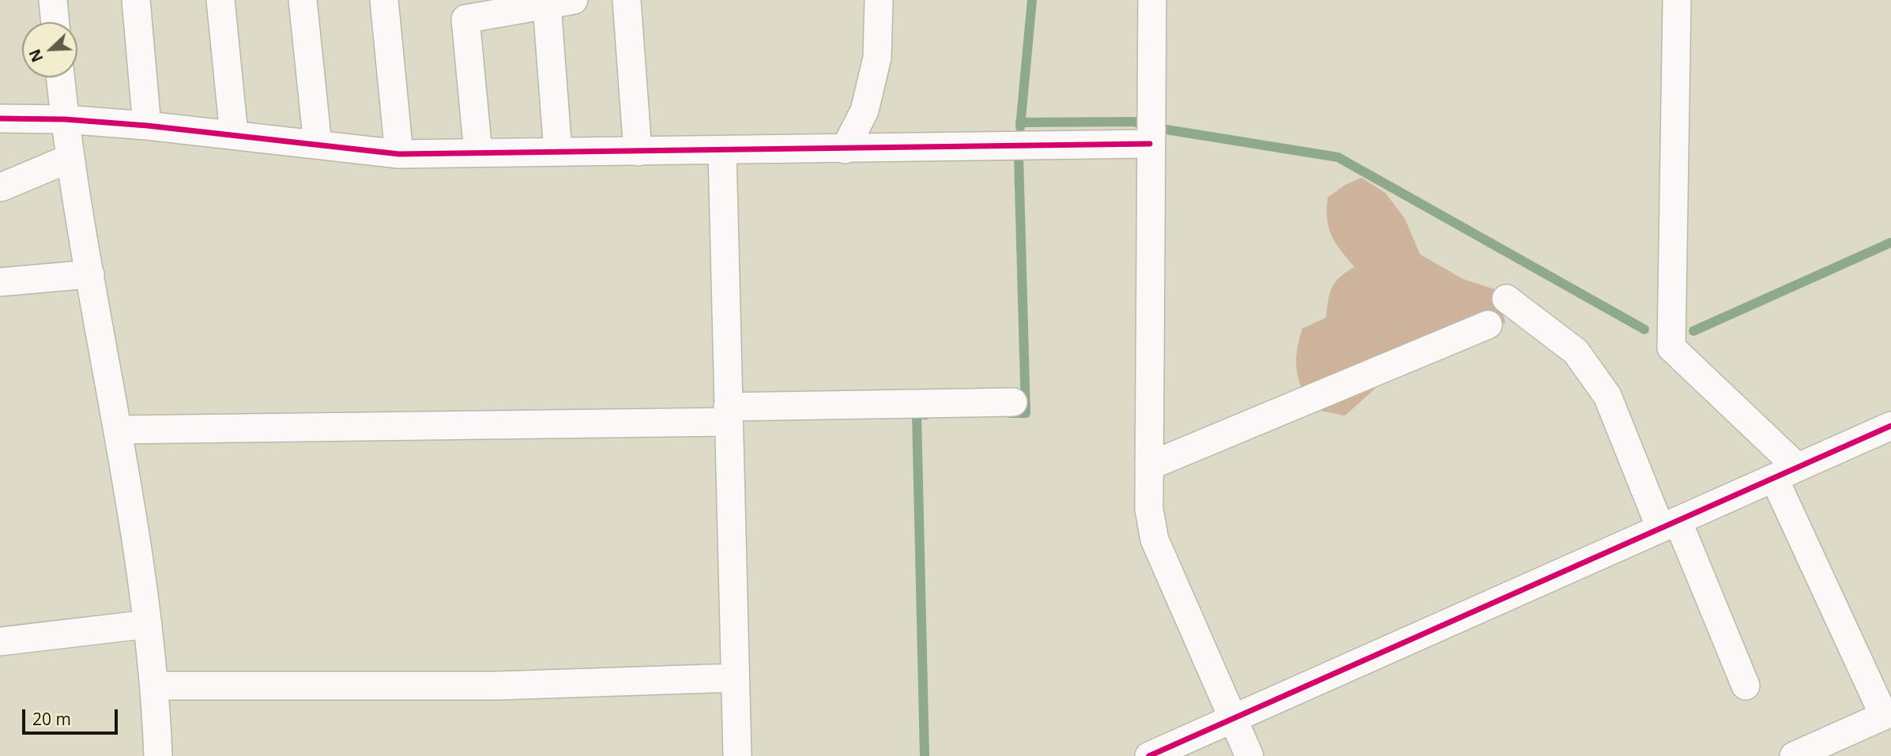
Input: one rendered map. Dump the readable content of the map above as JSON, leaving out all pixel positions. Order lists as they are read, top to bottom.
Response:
{
  "scale_bar": "20 m",
  "north": "bottom left"
}
